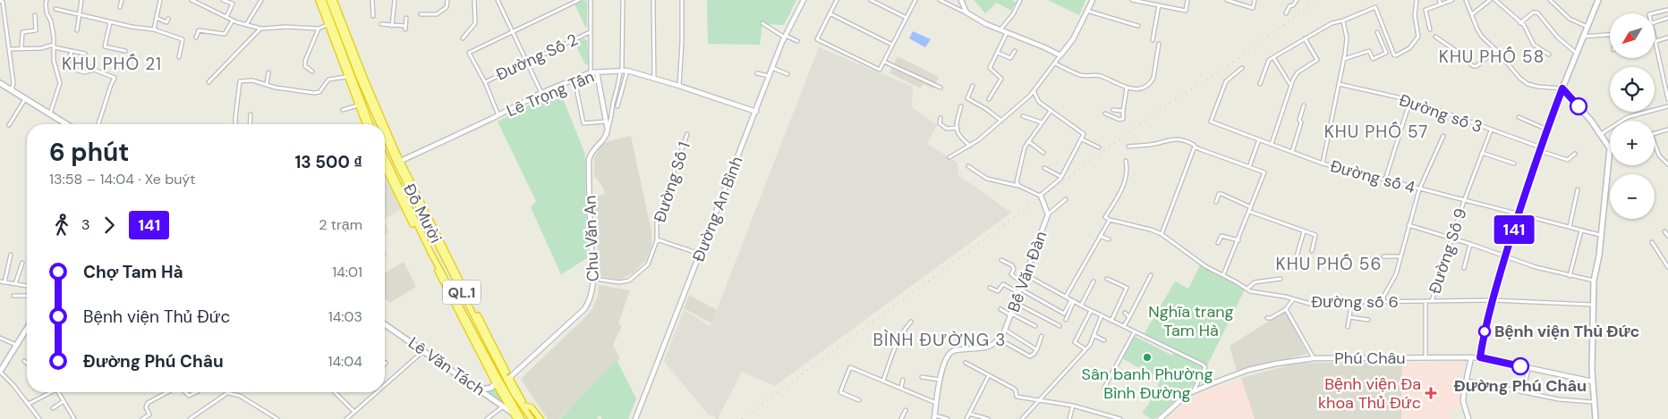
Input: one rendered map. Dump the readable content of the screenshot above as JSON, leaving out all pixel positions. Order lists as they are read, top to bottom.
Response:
{
  "streets": {
    "highway": ["Đỗ Mười", "QL.1"],
    "main road": ["Lê Văn Tách"],
    "street": [
      "Đường Số 2",
      "Lê Trọng Tấn",
      "Đường số 3",
      "Đường số 4",
      "Đường Số 1",
      "Đường An Bình",
      "Chu Văn An",
      "Đường Số 9",
      "Bế Văn Đàn",
      "Đường số 6",
      "Phú Châu"
    ]
  },
  "crossings": [
    ["Lê Trọng Tấn", "Đường An Bình"],
    ["Lê Trọng Tấn", "Đỗ Mười"],
    ["Đường số 3", "Đường Số 9"],
    ["Đường số 4", "Đường Số 9"],
    ["Đường Số 1", "Đường An Bình"],
    ["Đỗ Mười", "Chu Văn An"],
    ["Đỗ Mười", "QL.1"],
    ["Đỗ Mười", "Lê Văn Tách"],
    ["Chu Văn An", "QL.1"],
    ["Đường Số 9", "Đường số 6"]
  ],
  "districts": [
    "KHU PHỐ 58",
    "KHU PHỐ 21",
    "KHU PHỐ 57",
    "KHU PHỐ 56",
    "BÌNH ĐƯỜNG 3"
  ],
  "parks": ["Nghĩa trang Tam Hà"],
  "places": {
    "other": ["Bệnh viện Thủ Đức", "Sân banh Phường Bình Đường", "Đường Phú Châu"],
    "health": ["Bệnh viện Đa khoa Thủ Đức"]
  },
  "lines": ["bus line 141"],
  "north": "bottom left",
  "page": {
    "on_map": "141",
    "map_buttons": ["+", "−"],
    "heading": ["6 phút", "13:58 – 14:04 · Xe buýt", "13 500 ₫"],
    "legs": ["3", "141", "2 trạm"],
    "list": [
      {
        "name": "Chợ Tam Hà",
        "value": "14:01"
      },
      {
        "name": "Bệnh viện Thủ Đức",
        "value": "14:03"
      },
      {
        "name": "Đường Phú Châu",
        "value": "14:04"
      }
    ]
  }
}
